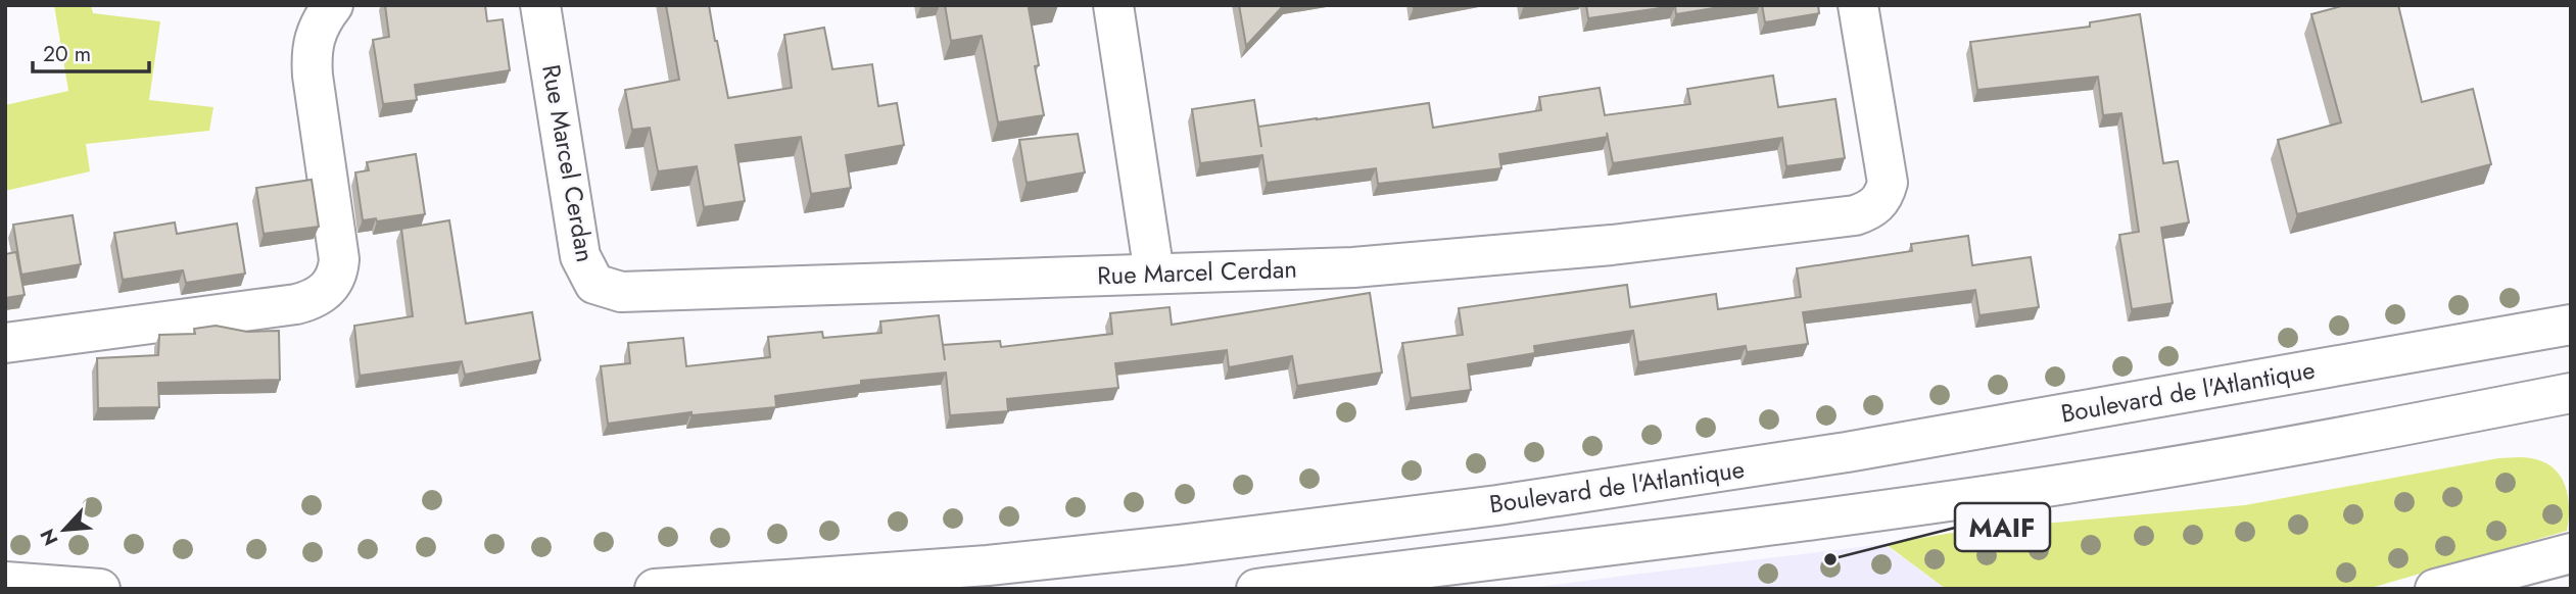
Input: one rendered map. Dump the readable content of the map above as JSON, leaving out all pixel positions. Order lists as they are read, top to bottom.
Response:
{
  "streets": {
    "main road": ["Rue Marcel Cerdan", "Boulevard de l'Atlantique"]
  },
  "places": ["MAIF"],
  "scale_bar": "20 m",
  "north": "bottom left"
}
